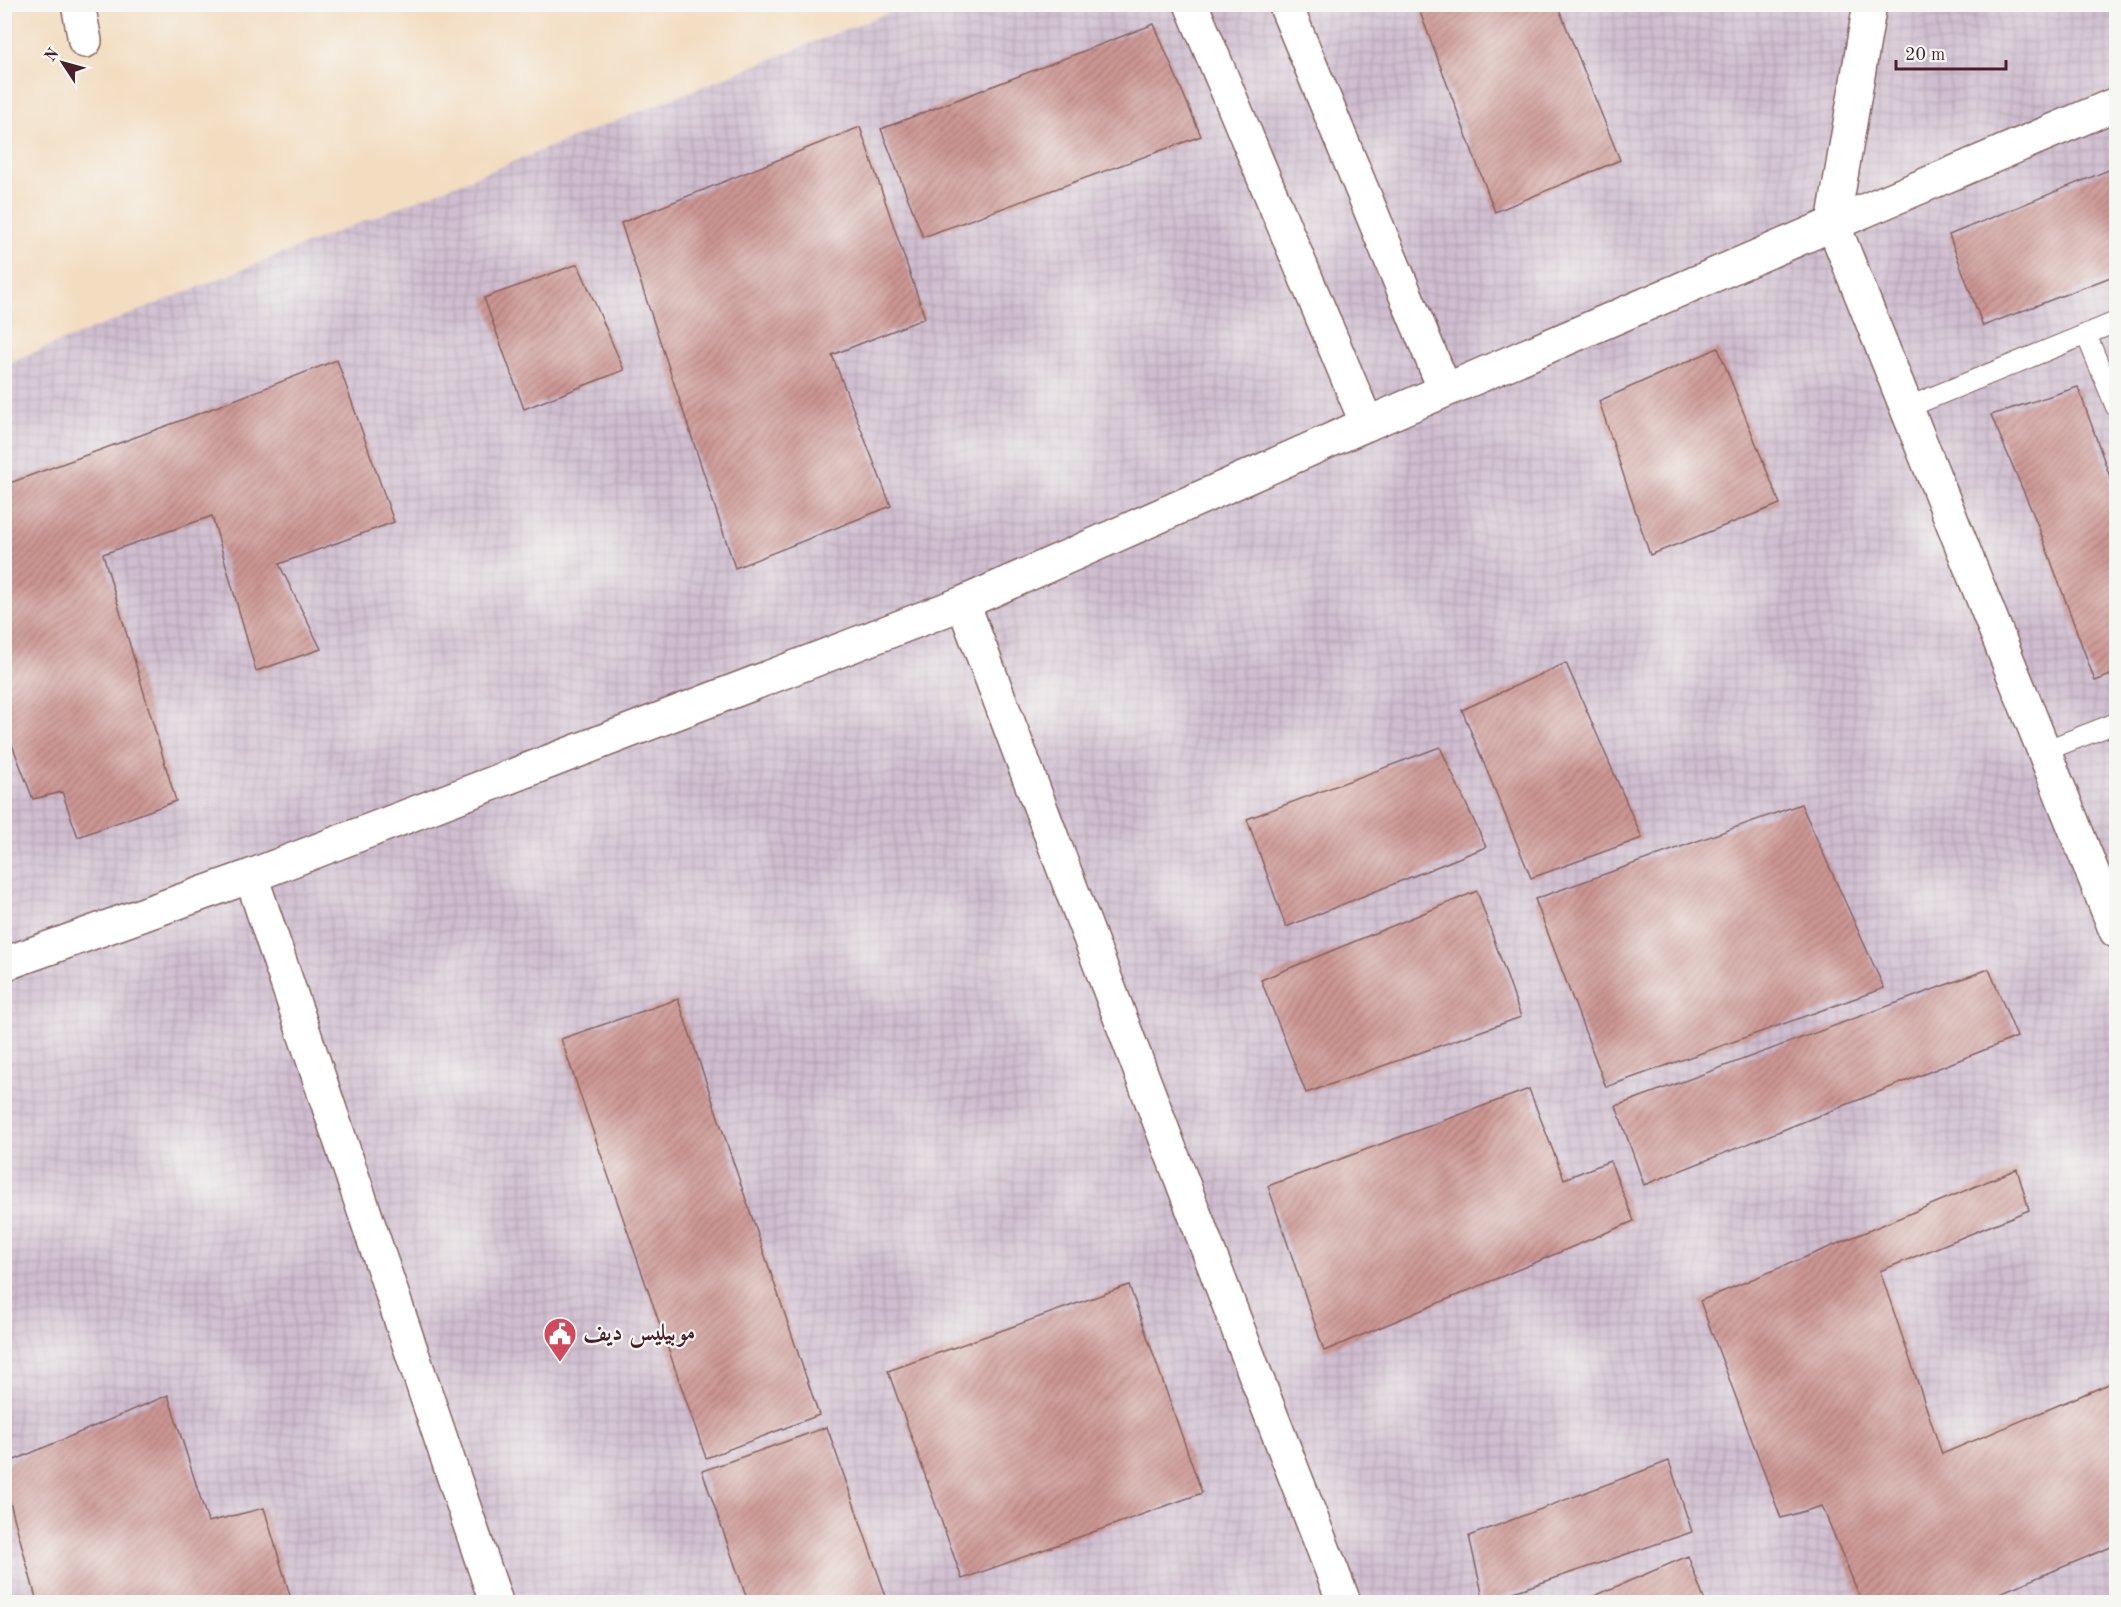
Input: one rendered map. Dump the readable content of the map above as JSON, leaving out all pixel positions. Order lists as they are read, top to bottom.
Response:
{
  "places": {
    "public building": ["موبيليس ديف"]
  },
  "scale_bar": "20 m",
  "north": "top left"
}
